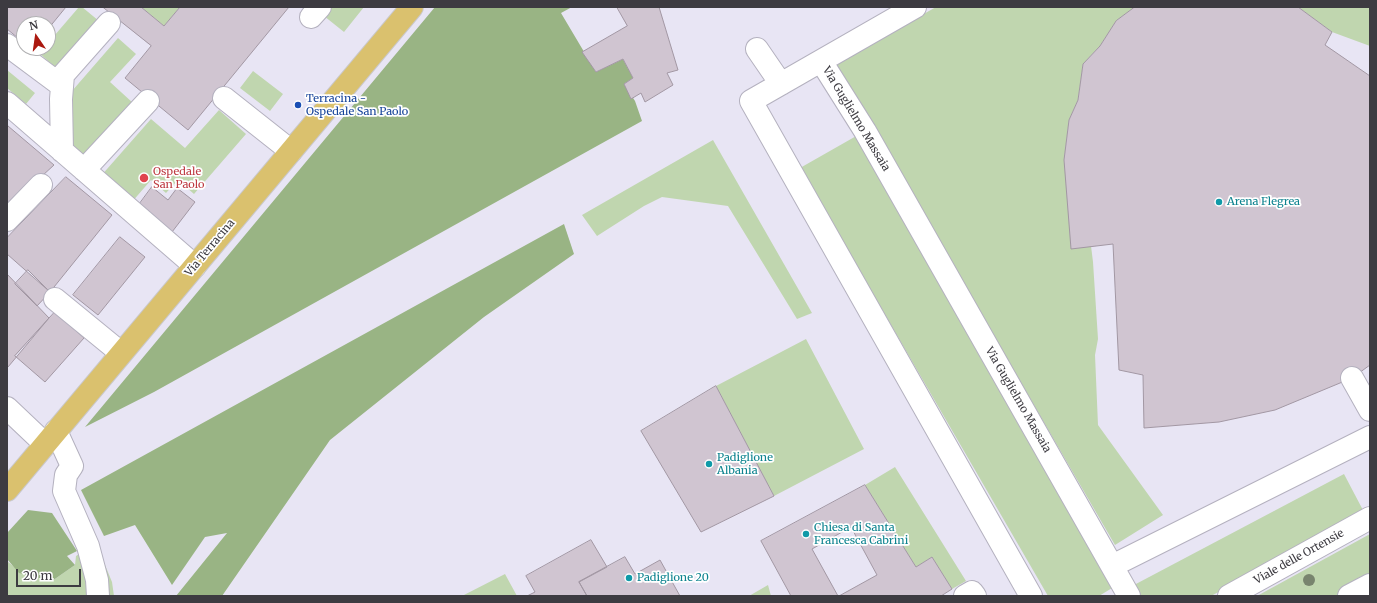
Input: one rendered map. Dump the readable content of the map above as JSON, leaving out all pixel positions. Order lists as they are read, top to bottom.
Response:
{
  "streets": {
    "main road": ["Via Terracina"],
    "street": ["Via Guglielmo Massaia", "Viale delle Ortensie"]
  },
  "places": [
    "Terracina - Ospedale San Paolo",
    "Ospedale San Paolo",
    "Arena Flegrea",
    "Padiglione Albania",
    "Chiesa di Santa Francesca Cabrini",
    "Padiglione 20"
  ],
  "scale_bar": "20 m",
  "north": "top"
}
